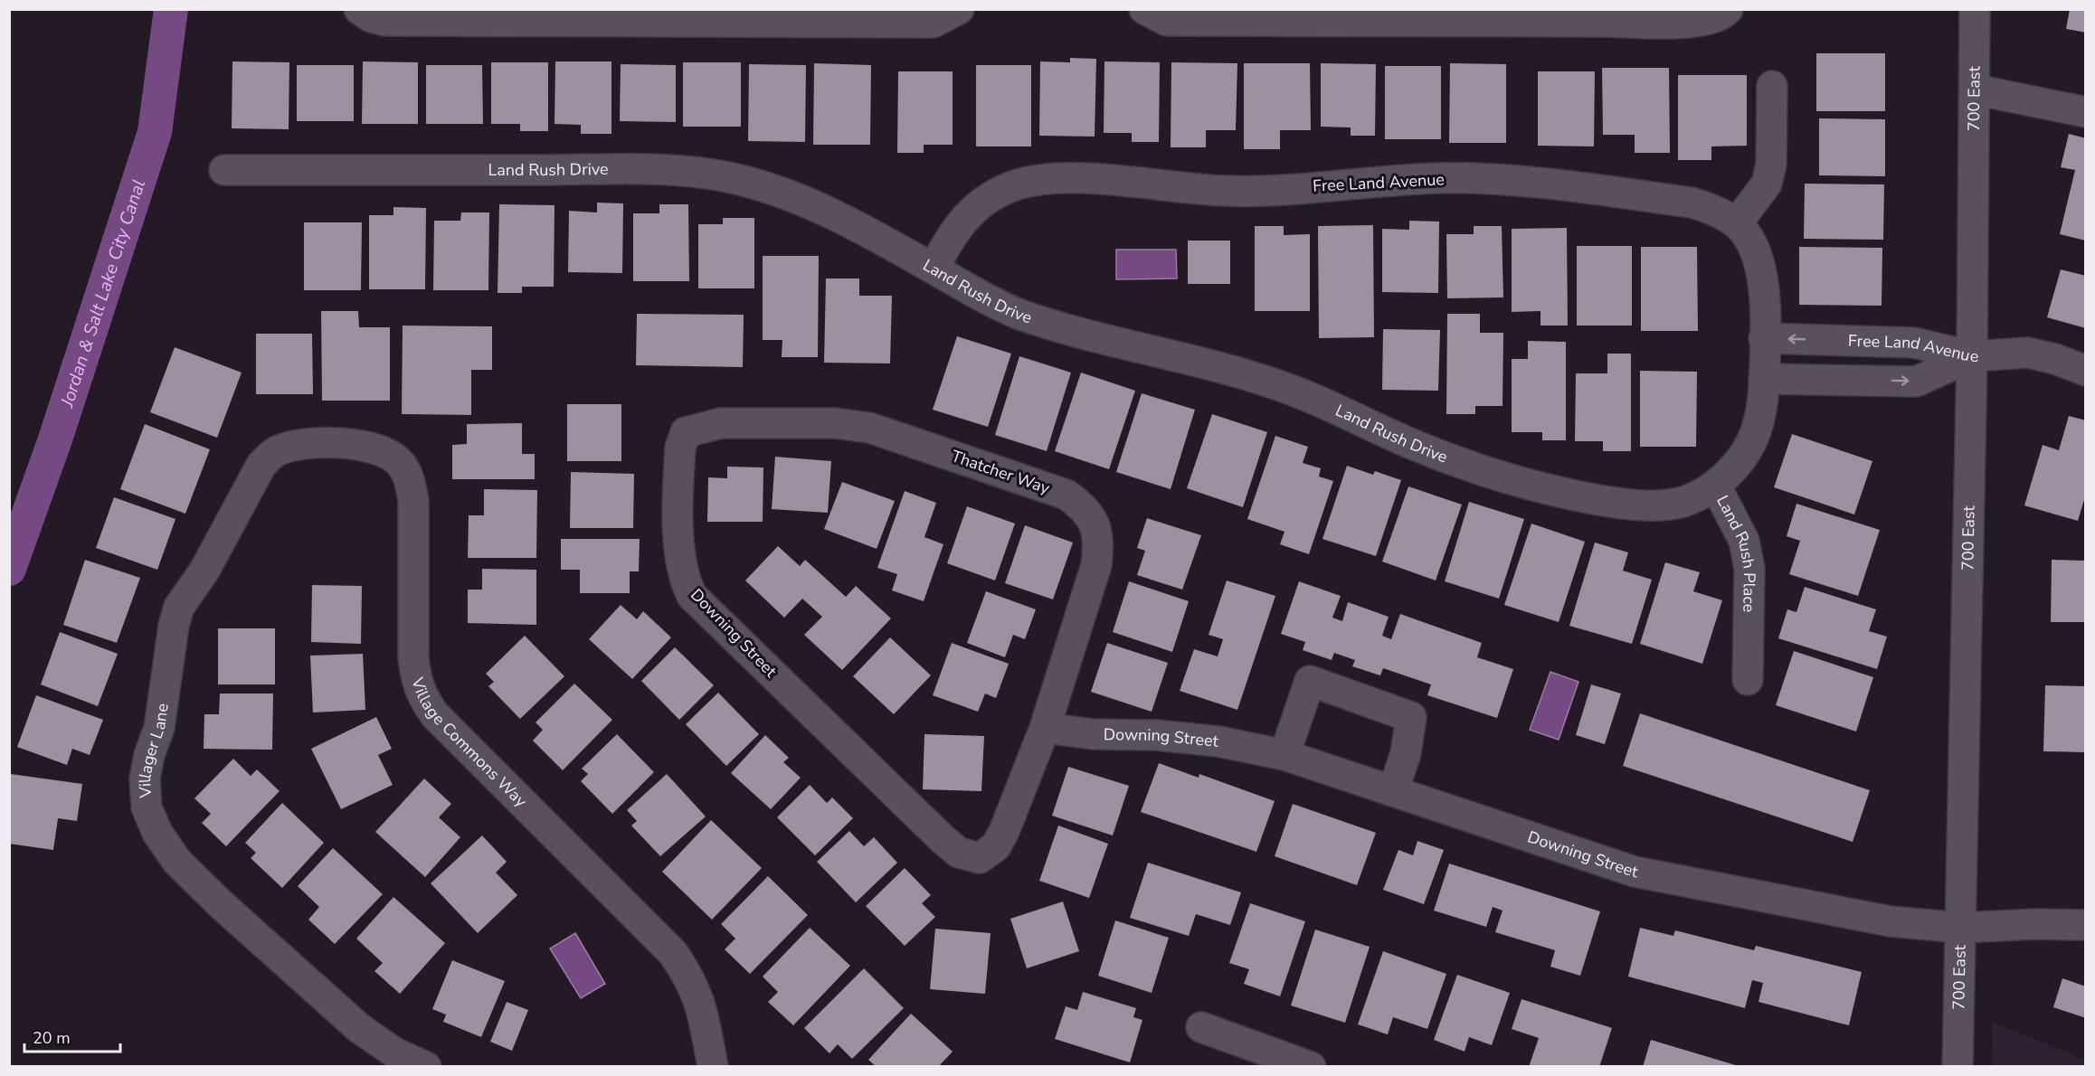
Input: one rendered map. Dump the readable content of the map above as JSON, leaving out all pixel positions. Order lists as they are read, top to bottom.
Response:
{
  "streets": {
    "street": [
      "700 East",
      "Land Rush Drive",
      "Free Land Avenue",
      "Thatcher Way",
      "Land Rush Place",
      "Downing Street",
      "Village Commons Way",
      "Villager Lane"
    ]
  },
  "crossings": [
    ["700 East", "Free Land Avenue"],
    ["700 East", "Downing Street"],
    ["Land Rush Drive", "Free Land Avenue"],
    ["Land Rush Drive", "Land Rush Place"],
    ["Free Land Avenue", "Land Rush Place"],
    ["Thatcher Way", "Downing Street"],
    ["Village Commons Way", "Villager Lane"]
  ],
  "water": ["Jordan & Salt Lake City Canal"],
  "scale_bar": "20 m"
}
